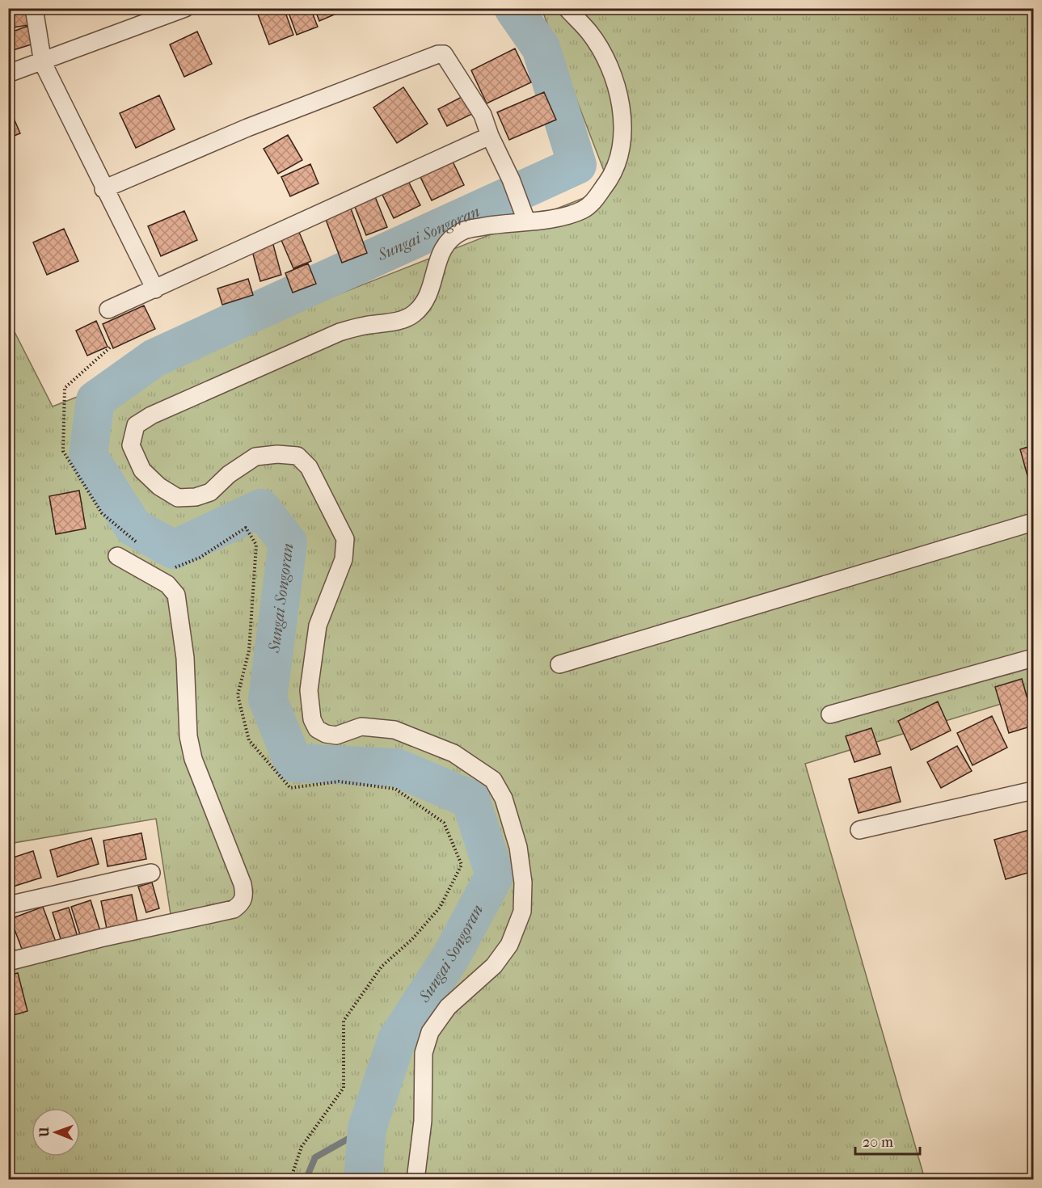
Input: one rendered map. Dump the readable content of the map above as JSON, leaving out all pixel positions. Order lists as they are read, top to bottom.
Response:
{
  "water": ["Sungai Songoran"],
  "scale_bar": "20 m",
  "north": "left"
}
